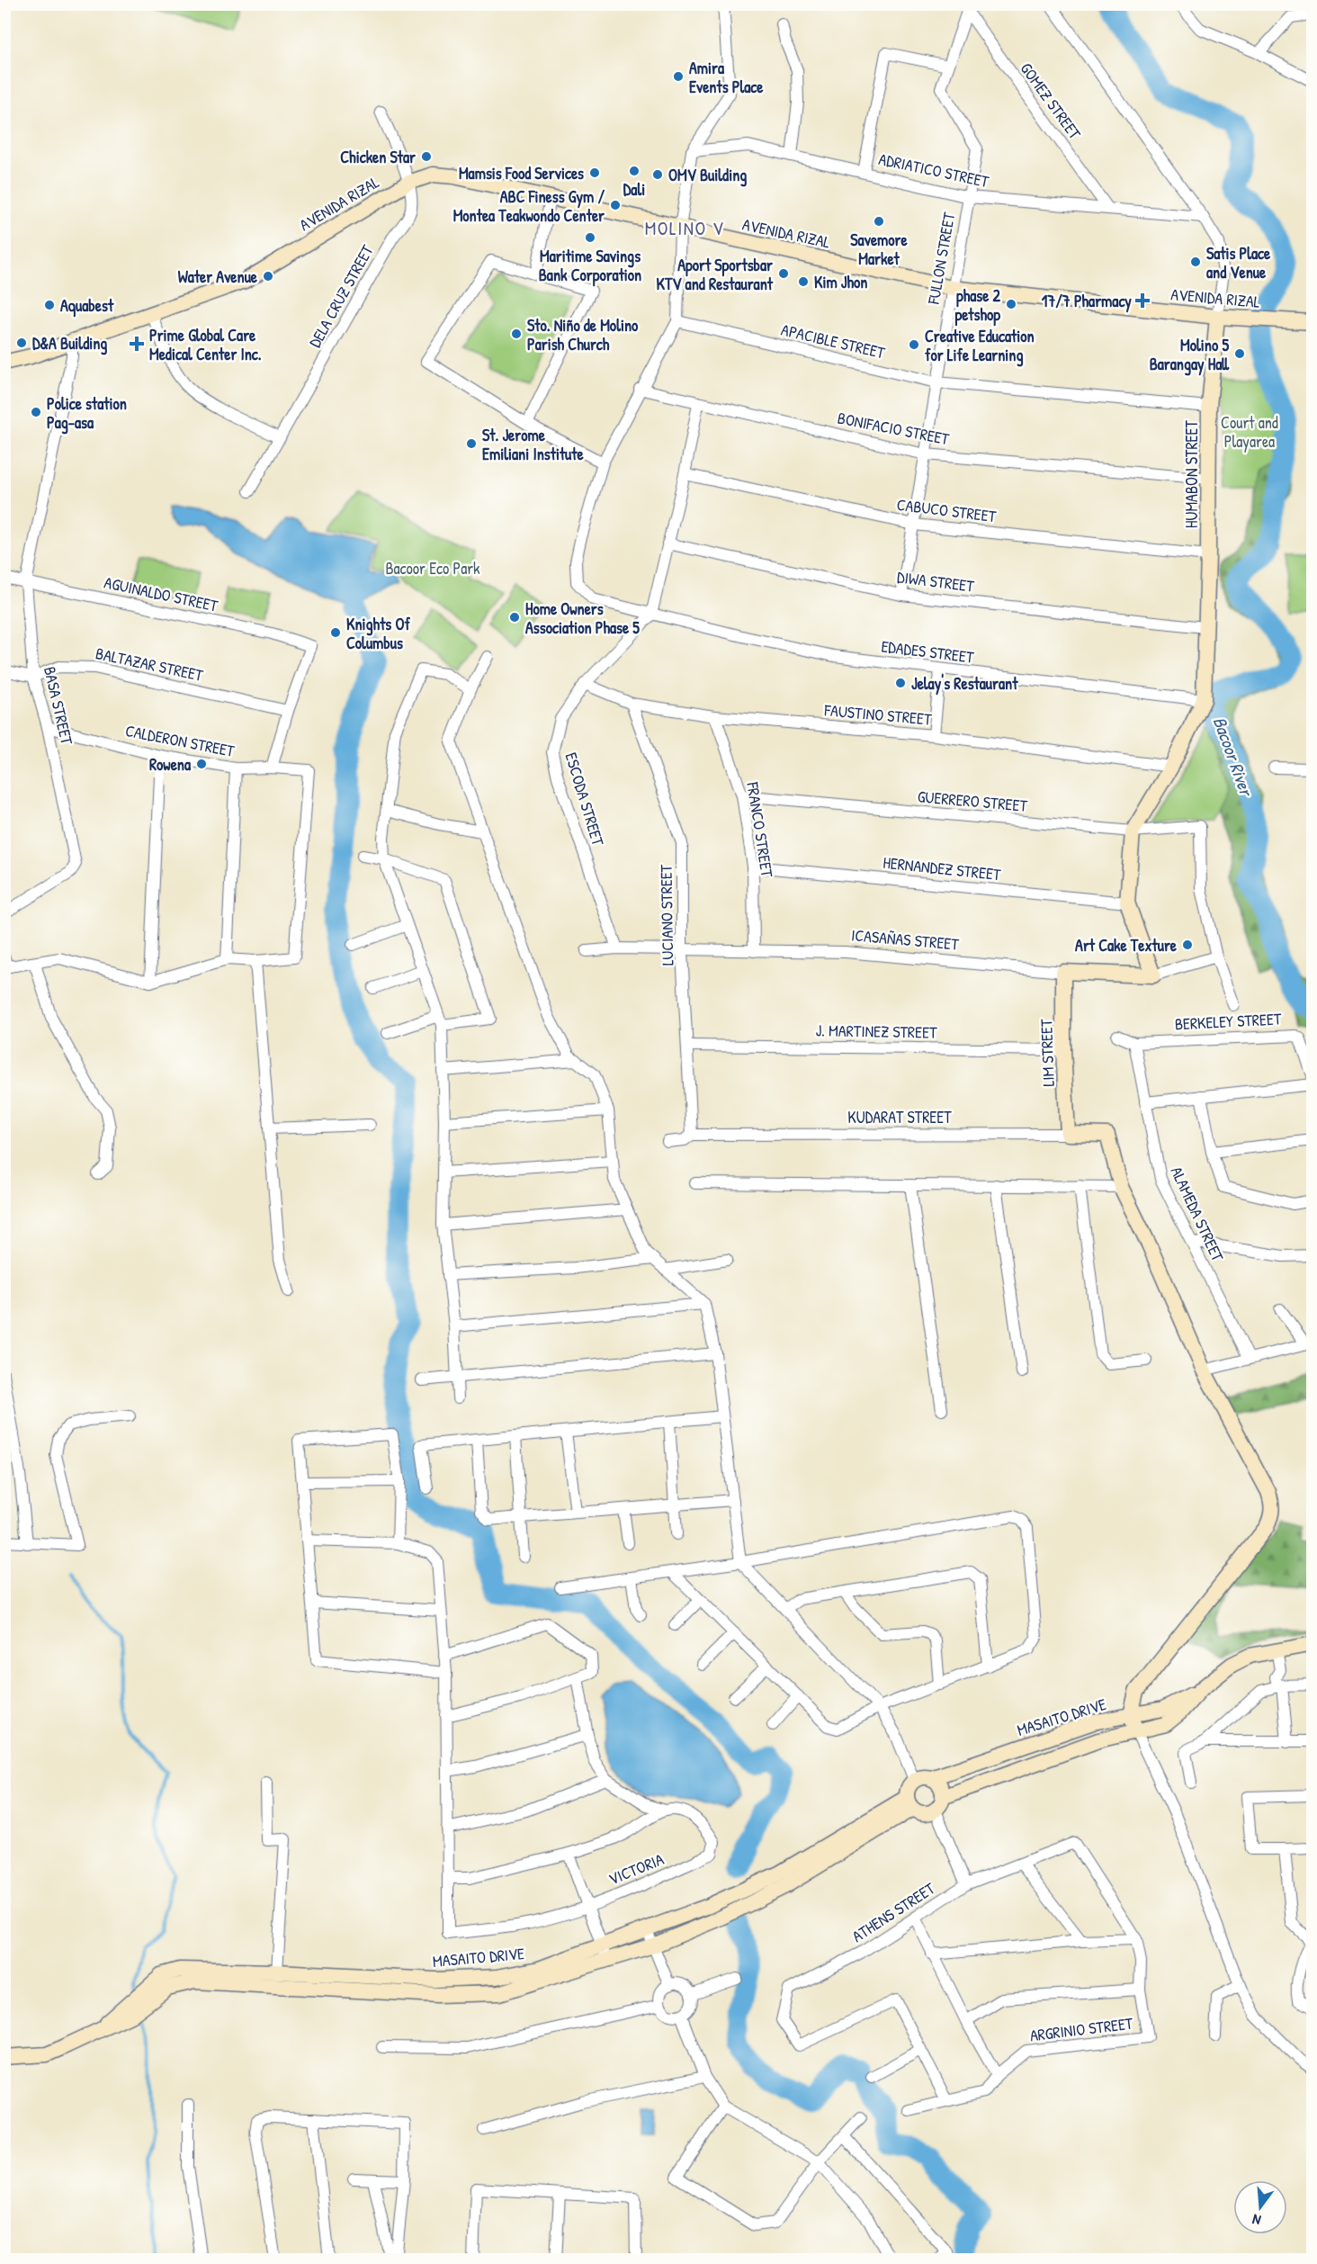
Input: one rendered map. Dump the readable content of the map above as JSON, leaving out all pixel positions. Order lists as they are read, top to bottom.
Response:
{
  "streets": {
    "street": [
      "GOMEZ STREET",
      "ADRIATICO STREET",
      "AVENIDA RIZAL",
      "FULLON STREET",
      "DELA CRUZ STREET",
      "APACIBLE STREET",
      "BONIFACIO STREET",
      "HUMABON STREET",
      "CABUCO STREET",
      "DIWA STREET",
      "AGUINALDO STREET",
      "EDADES STREET",
      "BALTAZAR STREET",
      "BASA STREET",
      "FAUSTINO STREET",
      "CALDERON STREET",
      "ESCODA STREET",
      "GUERRERO STREET",
      "FRANCO STREET",
      "HERNANDEZ STREET",
      "LUCIANO STREET",
      "ICASAÑAS STREET",
      "BERKELEY STREET",
      "J. MARTINEZ STREET",
      "LIM STREET",
      "KUDARAT STREET",
      "ALAMEDA STREET",
      "MASAITO DRIVE",
      "VICTORIA",
      "ATHENS STREET",
      "ARGRINIO STREET"
    ]
  },
  "crossings": [
    ["GOMEZ STREET", "ADRIATICO STREET"],
    ["GOMEZ STREET", "FULLON STREET"],
    ["ADRIATICO STREET", "FULLON STREET"],
    ["ADRIATICO STREET", "HUMABON STREET"],
    ["AVENIDA RIZAL", "FULLON STREET"],
    ["AVENIDA RIZAL", "DELA CRUZ STREET"],
    ["AVENIDA RIZAL", "HUMABON STREET"],
    ["AVENIDA RIZAL", "BASA STREET"],
    ["FULLON STREET", "APACIBLE STREET"],
    ["FULLON STREET", "BONIFACIO STREET"],
    ["FULLON STREET", "CABUCO STREET"],
    ["FULLON STREET", "DIWA STREET"],
    ["APACIBLE STREET", "HUMABON STREET"],
    ["APACIBLE STREET", "EDADES STREET"],
    ["BONIFACIO STREET", "HUMABON STREET"],
    ["BONIFACIO STREET", "EDADES STREET"],
    ["HUMABON STREET", "CABUCO STREET"],
    ["HUMABON STREET", "DIWA STREET"],
    ["HUMABON STREET", "EDADES STREET"],
    ["HUMABON STREET", "FAUSTINO STREET"],
    ["HUMABON STREET", "GUERRERO STREET"],
    ["HUMABON STREET", "HERNANDEZ STREET"],
    ["HUMABON STREET", "ICASAÑAS STREET"],
    ["AGUINALDO STREET", "BALTAZAR STREET"],
    ["AGUINALDO STREET", "BASA STREET"],
    ["EDADES STREET", "ESCODA STREET"],
    ["BALTAZAR STREET", "BASA STREET"],
    ["BASA STREET", "CALDERON STREET"],
    ["FAUSTINO STREET", "ESCODA STREET"],
    ["FAUSTINO STREET", "FRANCO STREET"],
    ["FAUSTINO STREET", "LUCIANO STREET"],
    ["ESCODA STREET", "ICASAÑAS STREET"],
    ["GUERRERO STREET", "FRANCO STREET"],
    ["GUERRERO STREET", "ICASAÑAS STREET"],
    ["FRANCO STREET", "HERNANDEZ STREET"],
    ["FRANCO STREET", "ICASAÑAS STREET"],
    ["LUCIANO STREET", "ICASAÑAS STREET"],
    ["LUCIANO STREET", "J. MARTINEZ STREET"],
    ["LUCIANO STREET", "KUDARAT STREET"],
    ["ICASAÑAS STREET", "LIM STREET"],
    ["BERKELEY STREET", "ALAMEDA STREET"],
    ["J. MARTINEZ STREET", "LIM STREET"],
    ["LIM STREET", "KUDARAT STREET"]
  ],
  "districts": ["MOLINO V"],
  "water": ["Bacoor River"],
  "parks": ["Court and Playarea", "Bacoor Eco Park"],
  "places": {
    "other": [
      "Amira Events Place",
      "Chicken Star",
      "Dali",
      "Mamsis Food Services",
      "OMV Building",
      "ABC Finess Gym / Montea Teakwondo Center",
      "Savemore Market",
      "Maritime Savings Bank Corporation",
      "Satis Place and Venue",
      "Aport Sportsbar KTV and Restaurant",
      "Water Avenue",
      "Kim Jhon",
      "phase 2 petshop",
      "Aquabest",
      "Sto. Niño de Molino Parish Church",
      "D&A Building",
      "Creative Education for Life Learning",
      "Molino 5 Barangay Hall",
      "Police station Pag-asa",
      "St. Jerome Emiliani Institute",
      "Home Owners Association Phase 5",
      "Knights Of Columbus",
      "Jelay's Restaurant",
      "Rowena",
      "Art Cake Texture"
    ],
    "health": ["17/7 Pharmacy", "Prime Global Care Medical Center Inc."]
  },
  "north": "bottom"
}
